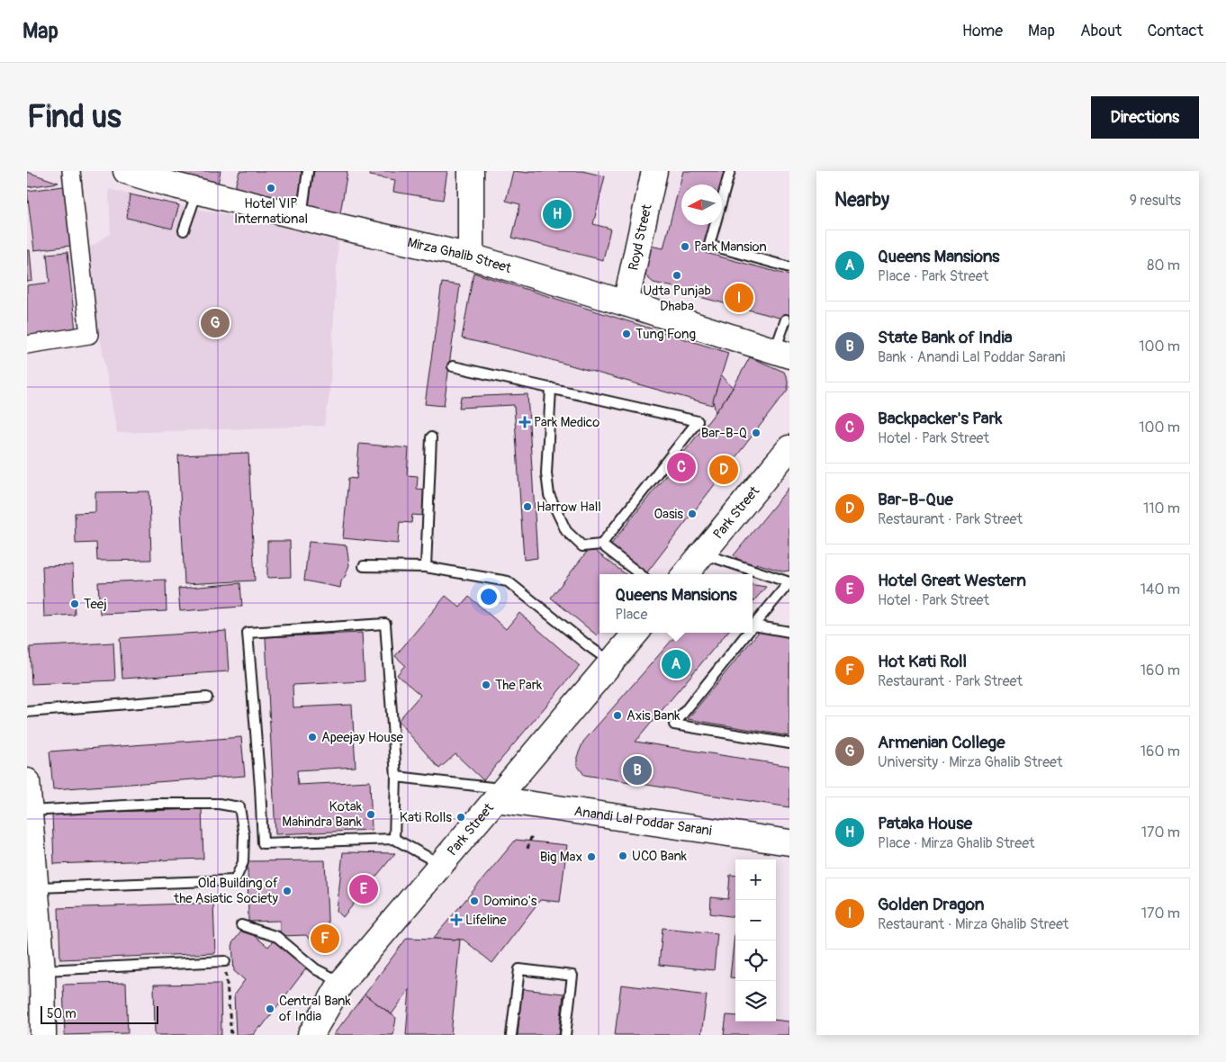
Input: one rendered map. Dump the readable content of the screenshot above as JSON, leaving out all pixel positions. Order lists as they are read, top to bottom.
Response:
{
  "streets": {
    "main road": [
      "Royd Street",
      "Mirza Ghalib Street",
      "Park Street",
      "Anandi Lal Poddar Sarani"
    ]
  },
  "crossings": [
    ["Royd Street", "Mirza Ghalib Street"],
    ["Park Street", "Anandi Lal Poddar Sarani"]
  ],
  "places": {
    "other": [
      "Hotel VIP International",
      "Park Mansion",
      "Udta Punjab Dhaba",
      "Tung Fong",
      "Bar-B-Q",
      "Harrow Hall",
      "Oasis",
      "Teej",
      "The Park",
      "Axis Bank",
      "Apeejay House",
      "Kotak Mahindra Bank",
      "Kati Rolls",
      "UCO Bank",
      "Big Max",
      "Old Building of the Asiatic Society",
      "Domino's",
      "Central Bank of India"
    ],
    "health": ["Park Medico", "Lifeline"]
  },
  "scale_bar": "50 m",
  "north": "left",
  "page": {
    "header": "Map",
    "nav": [
      "Home",
      "Map",
      "About",
      "Contact"
    ],
    "buttons": "Directions",
    "title": "Find us",
    "heading": ["Nearby", "9 results"],
    "pins": [
      "H",
      "I",
      "G",
      "C",
      "D",
      "A",
      "B",
      "E",
      "F"
    ],
    "list": [
      {
        "mark": "A",
        "name": "Queens Mansions",
        "note": "Place · Park Street",
        "value": "80 m"
      },
      {
        "mark": "B",
        "name": "State Bank of India",
        "note": "Bank · Anandi Lal Poddar Sarani",
        "value": "100 m"
      },
      {
        "mark": "C",
        "name": "Backpacker's Park",
        "note": "Hotel · Park Street",
        "value": "100 m"
      },
      {
        "mark": "D",
        "name": "Bar-B-Que",
        "note": "Restaurant · Park Street",
        "value": "110 m"
      },
      {
        "mark": "E",
        "name": "Hotel Great Western",
        "note": "Hotel · Park Street",
        "value": "140 m"
      },
      {
        "mark": "F",
        "name": "Hot Kati Roll",
        "note": "Restaurant · Park Street",
        "value": "160 m"
      },
      {
        "mark": "G",
        "name": "Armenian College",
        "note": "University · Mirza Ghalib Street",
        "value": "160 m"
      },
      {
        "mark": "H",
        "name": "Pataka House",
        "note": "Place · Mirza Ghalib Street",
        "value": "170 m"
      },
      {
        "mark": "I",
        "name": "Golden Dragon",
        "note": "Restaurant · Mirza Ghalib Street",
        "value": "170 m"
      }
    ],
    "popup": ["Queens Mansions", "Place"],
    "map_buttons": ["+", "−"],
    "scale": "50 m"
  }
}
